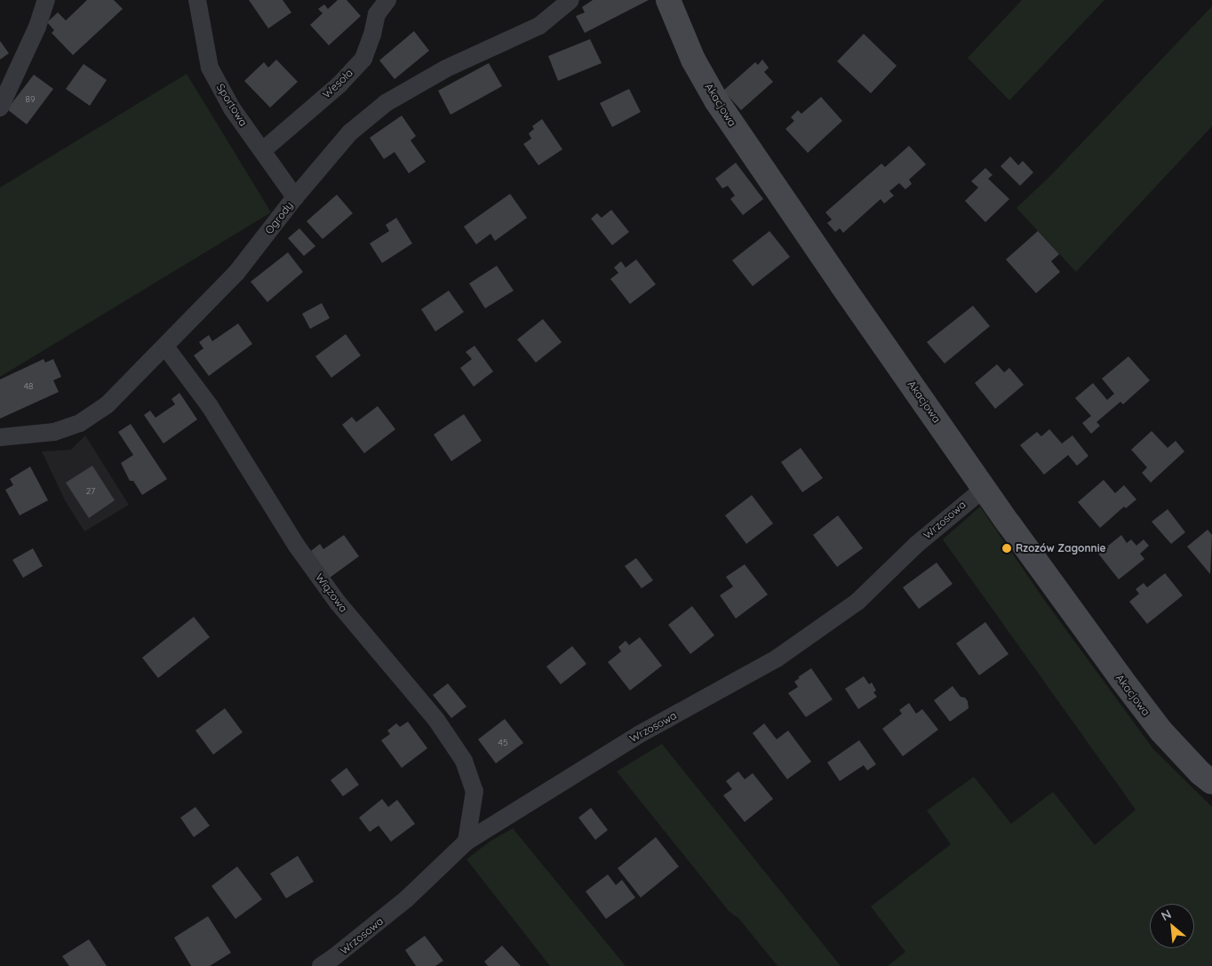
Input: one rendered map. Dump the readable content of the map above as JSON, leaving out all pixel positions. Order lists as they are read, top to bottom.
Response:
{
  "streets": {
    "street": [
      "Wesoła",
      "Sportowa",
      "Akacjowa",
      "Ogrody",
      "Wrzosowa",
      "Wiązowa"
    ]
  },
  "crossings": [
    ["Wesoła", "Sportowa"],
    ["Sportowa", "Ogrody"],
    ["Akacjowa", "Wrzosowa"],
    ["Ogrody", "Wiązowa"],
    ["Wrzosowa", "Wiązowa"]
  ],
  "places": ["Rzozów Zagonnie"],
  "house_numbers": [
    "89",
    "48",
    "27",
    "45"
  ],
  "north": "top left"
}
